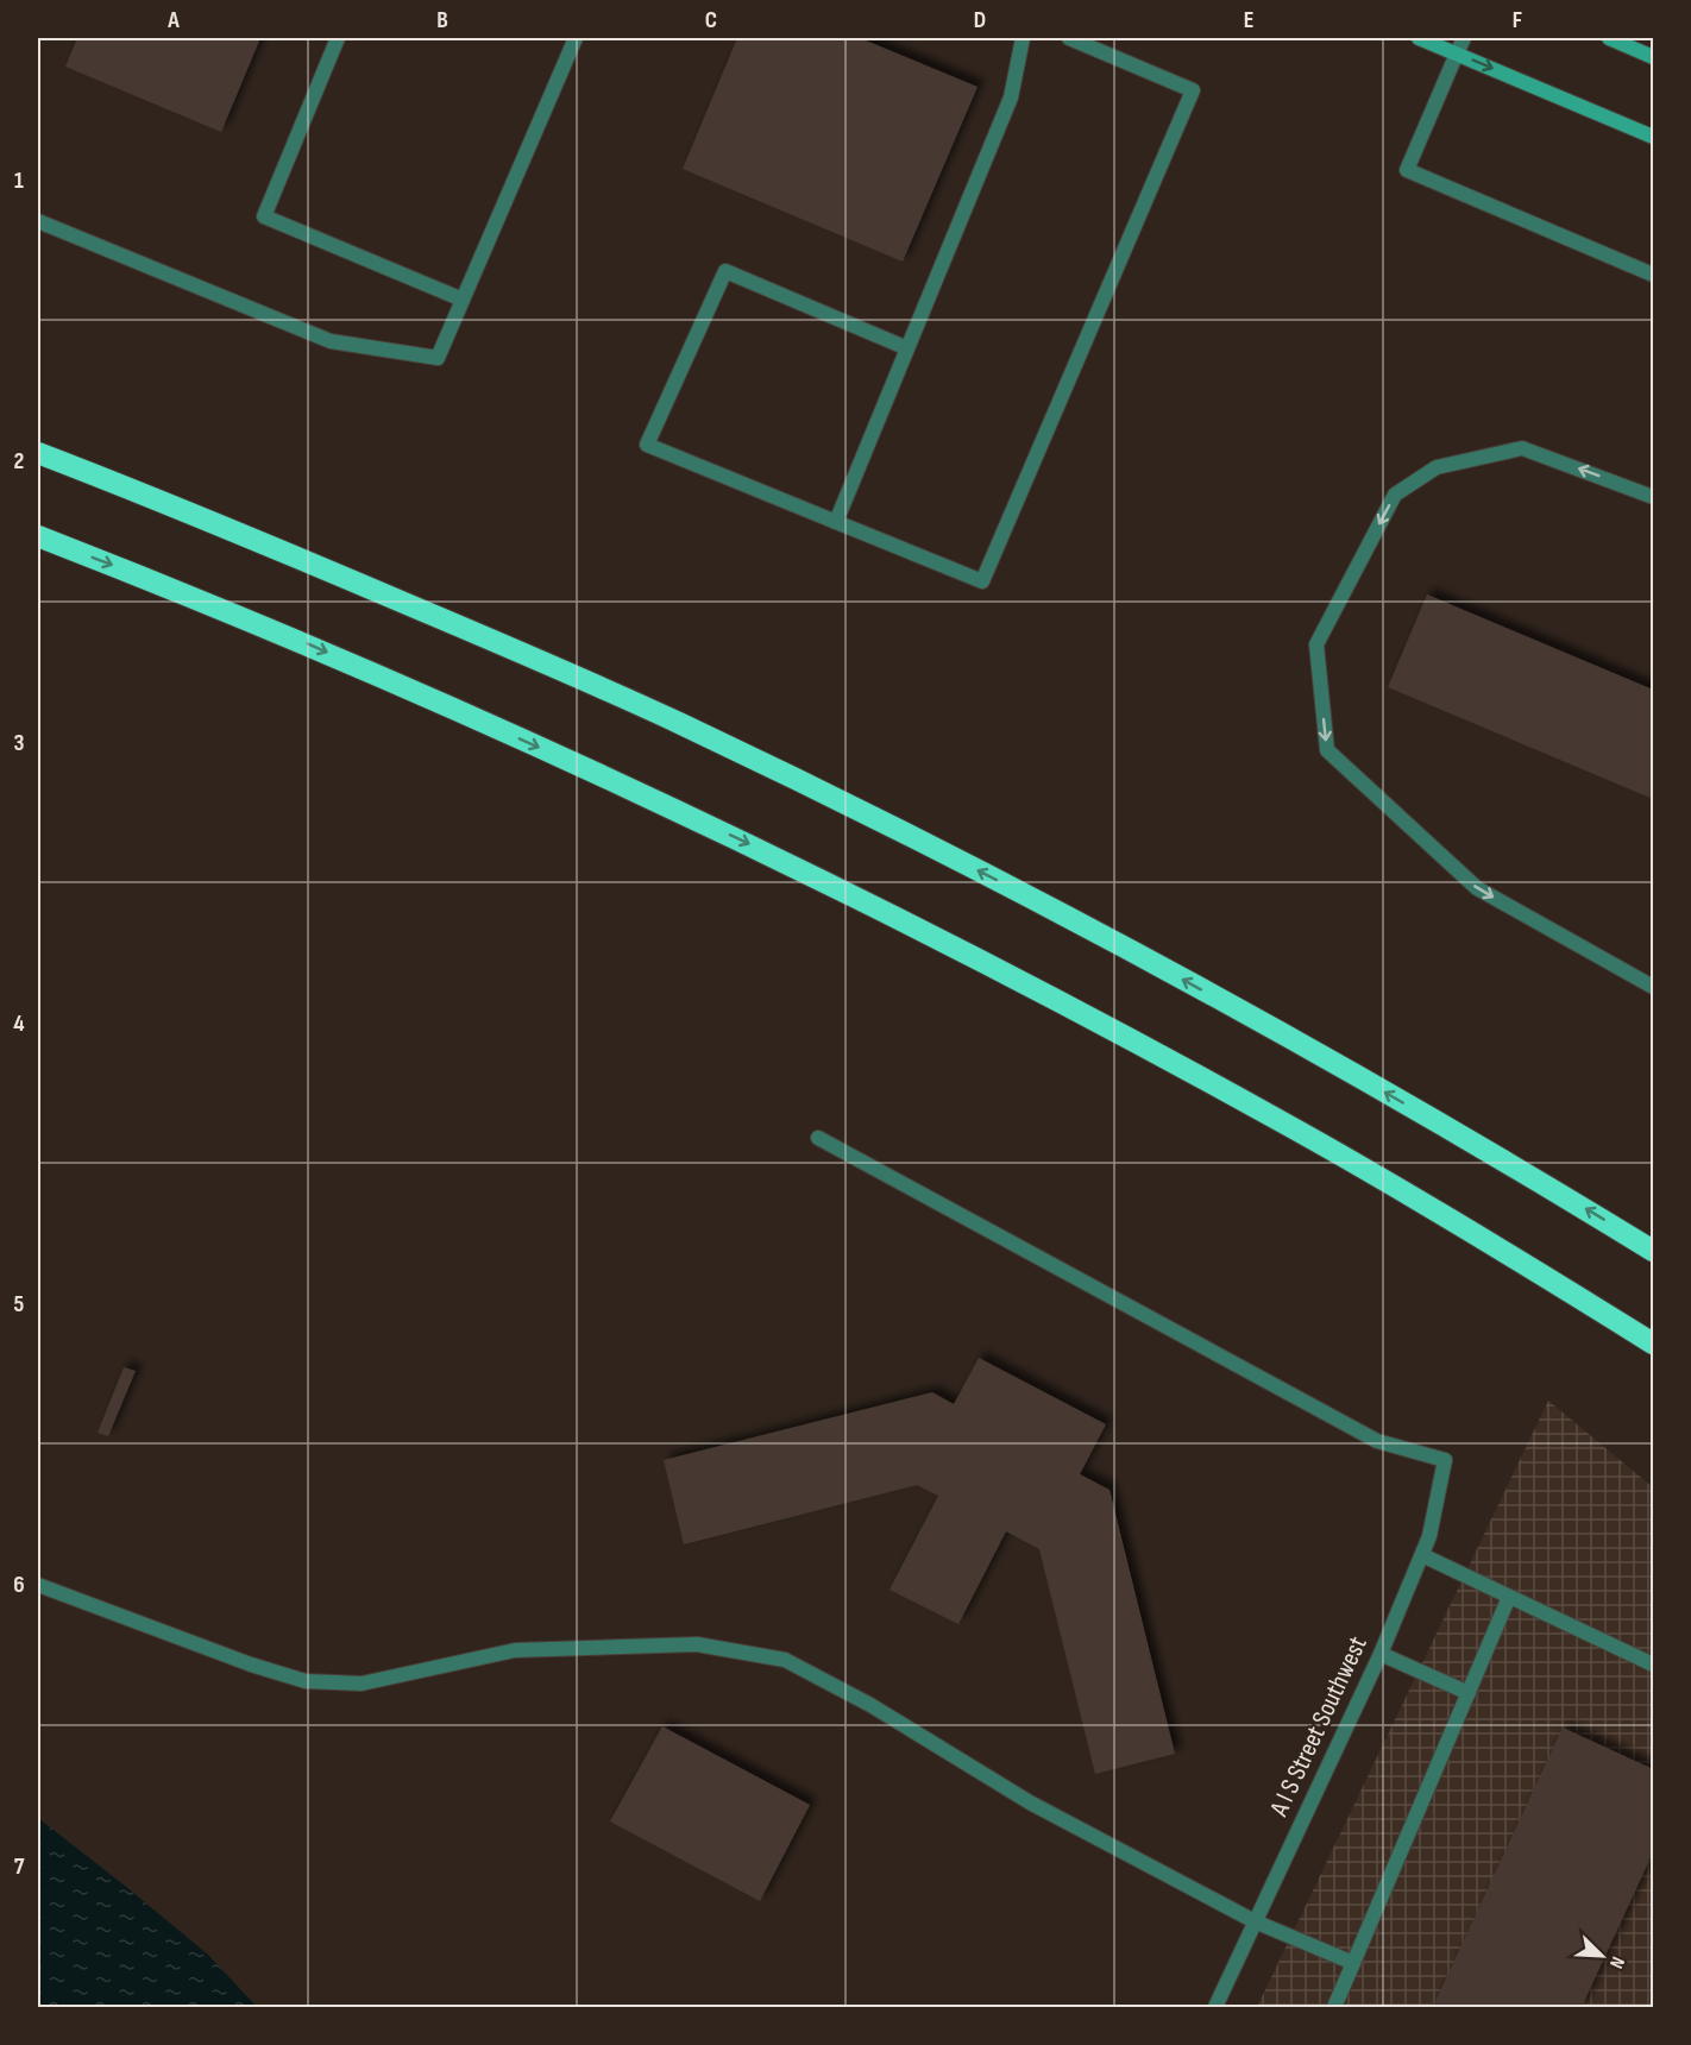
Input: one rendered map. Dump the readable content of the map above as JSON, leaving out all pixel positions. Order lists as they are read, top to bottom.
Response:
{
  "streets": {
    "street": ["A I S Street Southwest"]
  },
  "north": "bottom right",
  "grid": {
    "columns": [
      "A",
      "B",
      "C",
      "D",
      "E",
      "F"
    ],
    "rows": [
      "1",
      "2",
      "3",
      "4",
      "5",
      "6",
      "7"
    ]
  }
}
